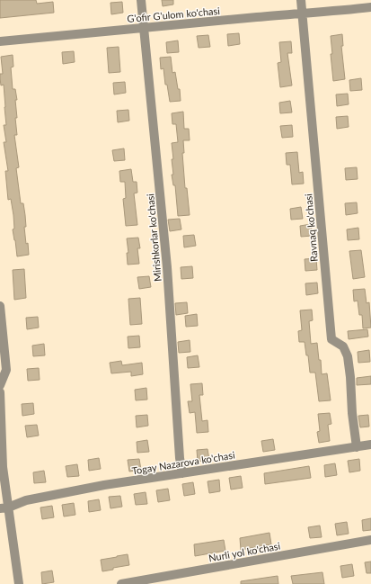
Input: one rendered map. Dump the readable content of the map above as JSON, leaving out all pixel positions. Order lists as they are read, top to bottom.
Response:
{
  "streets": {
    "street": [
      "G'ofir G'ulom ko'chasi",
      "Ravnaq ko'chasi",
      "Mirishkorlar ko'chasi",
      "Togay Nazarova ko'chasi",
      "Nurli yol ko'chasi"
    ]
  },
  "crossings": [
    ["G'ofir G'ulom ko'chasi", "Ravnaq ko'chasi"],
    ["G'ofir G'ulom ko'chasi", "Mirishkorlar ko'chasi"],
    ["Ravnaq ko'chasi", "Togay Nazarova ko'chasi"],
    ["Mirishkorlar ko'chasi", "Togay Nazarova ko'chasi"]
  ]
}
